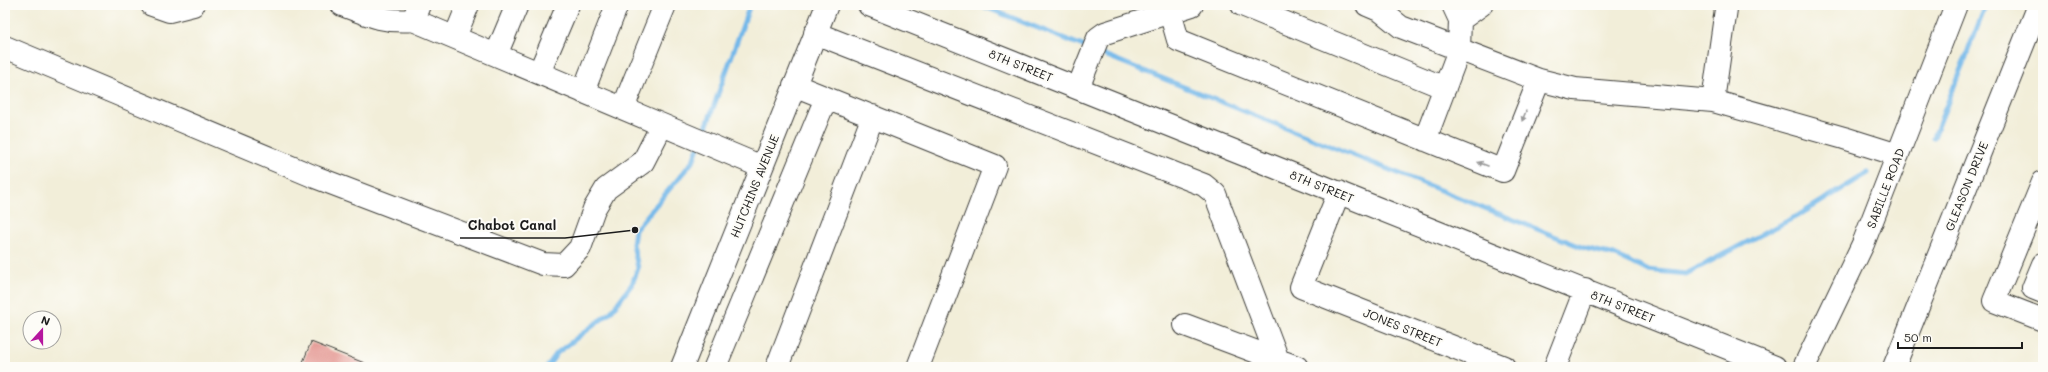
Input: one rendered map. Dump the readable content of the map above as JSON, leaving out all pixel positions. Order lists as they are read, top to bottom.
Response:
{
  "streets": {
    "street": [
      "8TH STREET",
      "HUTCHINS AVENUE",
      "GLEASON DRIVE",
      "SABILLE ROAD",
      "JONES STREET"
    ]
  },
  "crossings": [
    ["8TH STREET", "JONES STREET"]
  ],
  "places": ["Chabot Canal"],
  "scale_bar": "50 m",
  "north": "top"
}
